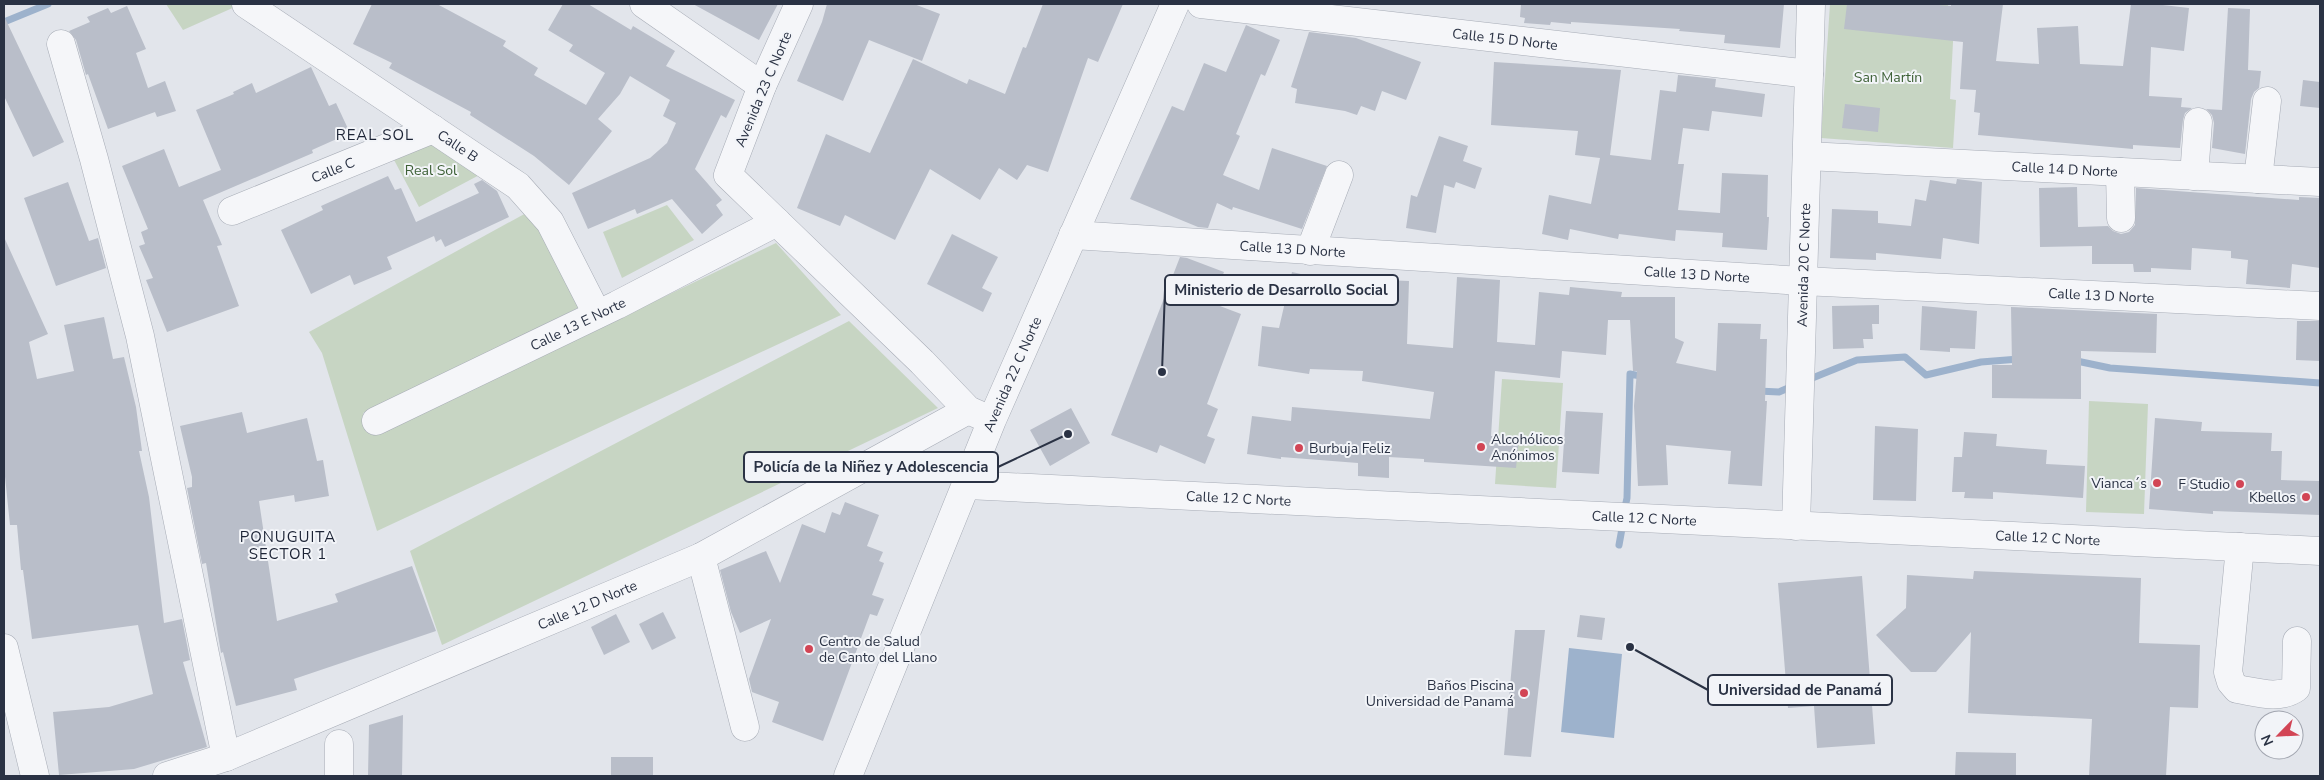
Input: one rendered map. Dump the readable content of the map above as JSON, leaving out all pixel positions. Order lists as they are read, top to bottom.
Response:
{
  "streets": {
    "street": [
      "Calle 15 D Norte",
      "Avenida 23 C Norte",
      "Calle B",
      "Calle 14 D Norte",
      "Calle C",
      "Calle 13 D Norte",
      "Avenida 20 C Norte",
      "Calle 13 E Norte",
      "Avenida 22 C Norte",
      "Calle 12 C Norte",
      "Calle 12 D Norte"
    ]
  },
  "crossings": [
    ["Calle 15 D Norte", "Avenida 20 C Norte"],
    ["Avenida 23 C Norte", "Calle 13 E Norte"],
    ["Calle B", "Calle C"],
    ["Calle B", "Calle 13 E Norte"],
    ["Calle 14 D Norte", "Avenida 20 C Norte"],
    ["Calle 13 D Norte", "Avenida 20 C Norte"],
    ["Calle 13 D Norte", "Avenida 22 C Norte"],
    ["Avenida 20 C Norte", "Calle 12 C Norte"],
    ["Avenida 22 C Norte", "Calle 12 C Norte"],
    ["Avenida 22 C Norte", "Calle 12 D Norte"]
  ],
  "districts": ["REAL SOL", "PONUGUITA SECTOR 1"],
  "parks": ["San Martín", "Real Sol"],
  "places": [
    "Ministerio de Desarrollo Social",
    "Policía de la Niñez y Adolescencia",
    "Alcohólicos Anónimos",
    "Burbuja Feliz",
    "Vianca´s",
    "F Studio",
    "Kbellos",
    "Universidad de Panamá",
    "Centro de Salud de Canto del Llano",
    "Baños Piscina Universidad de Panamá"
  ],
  "north": "bottom left"
}
